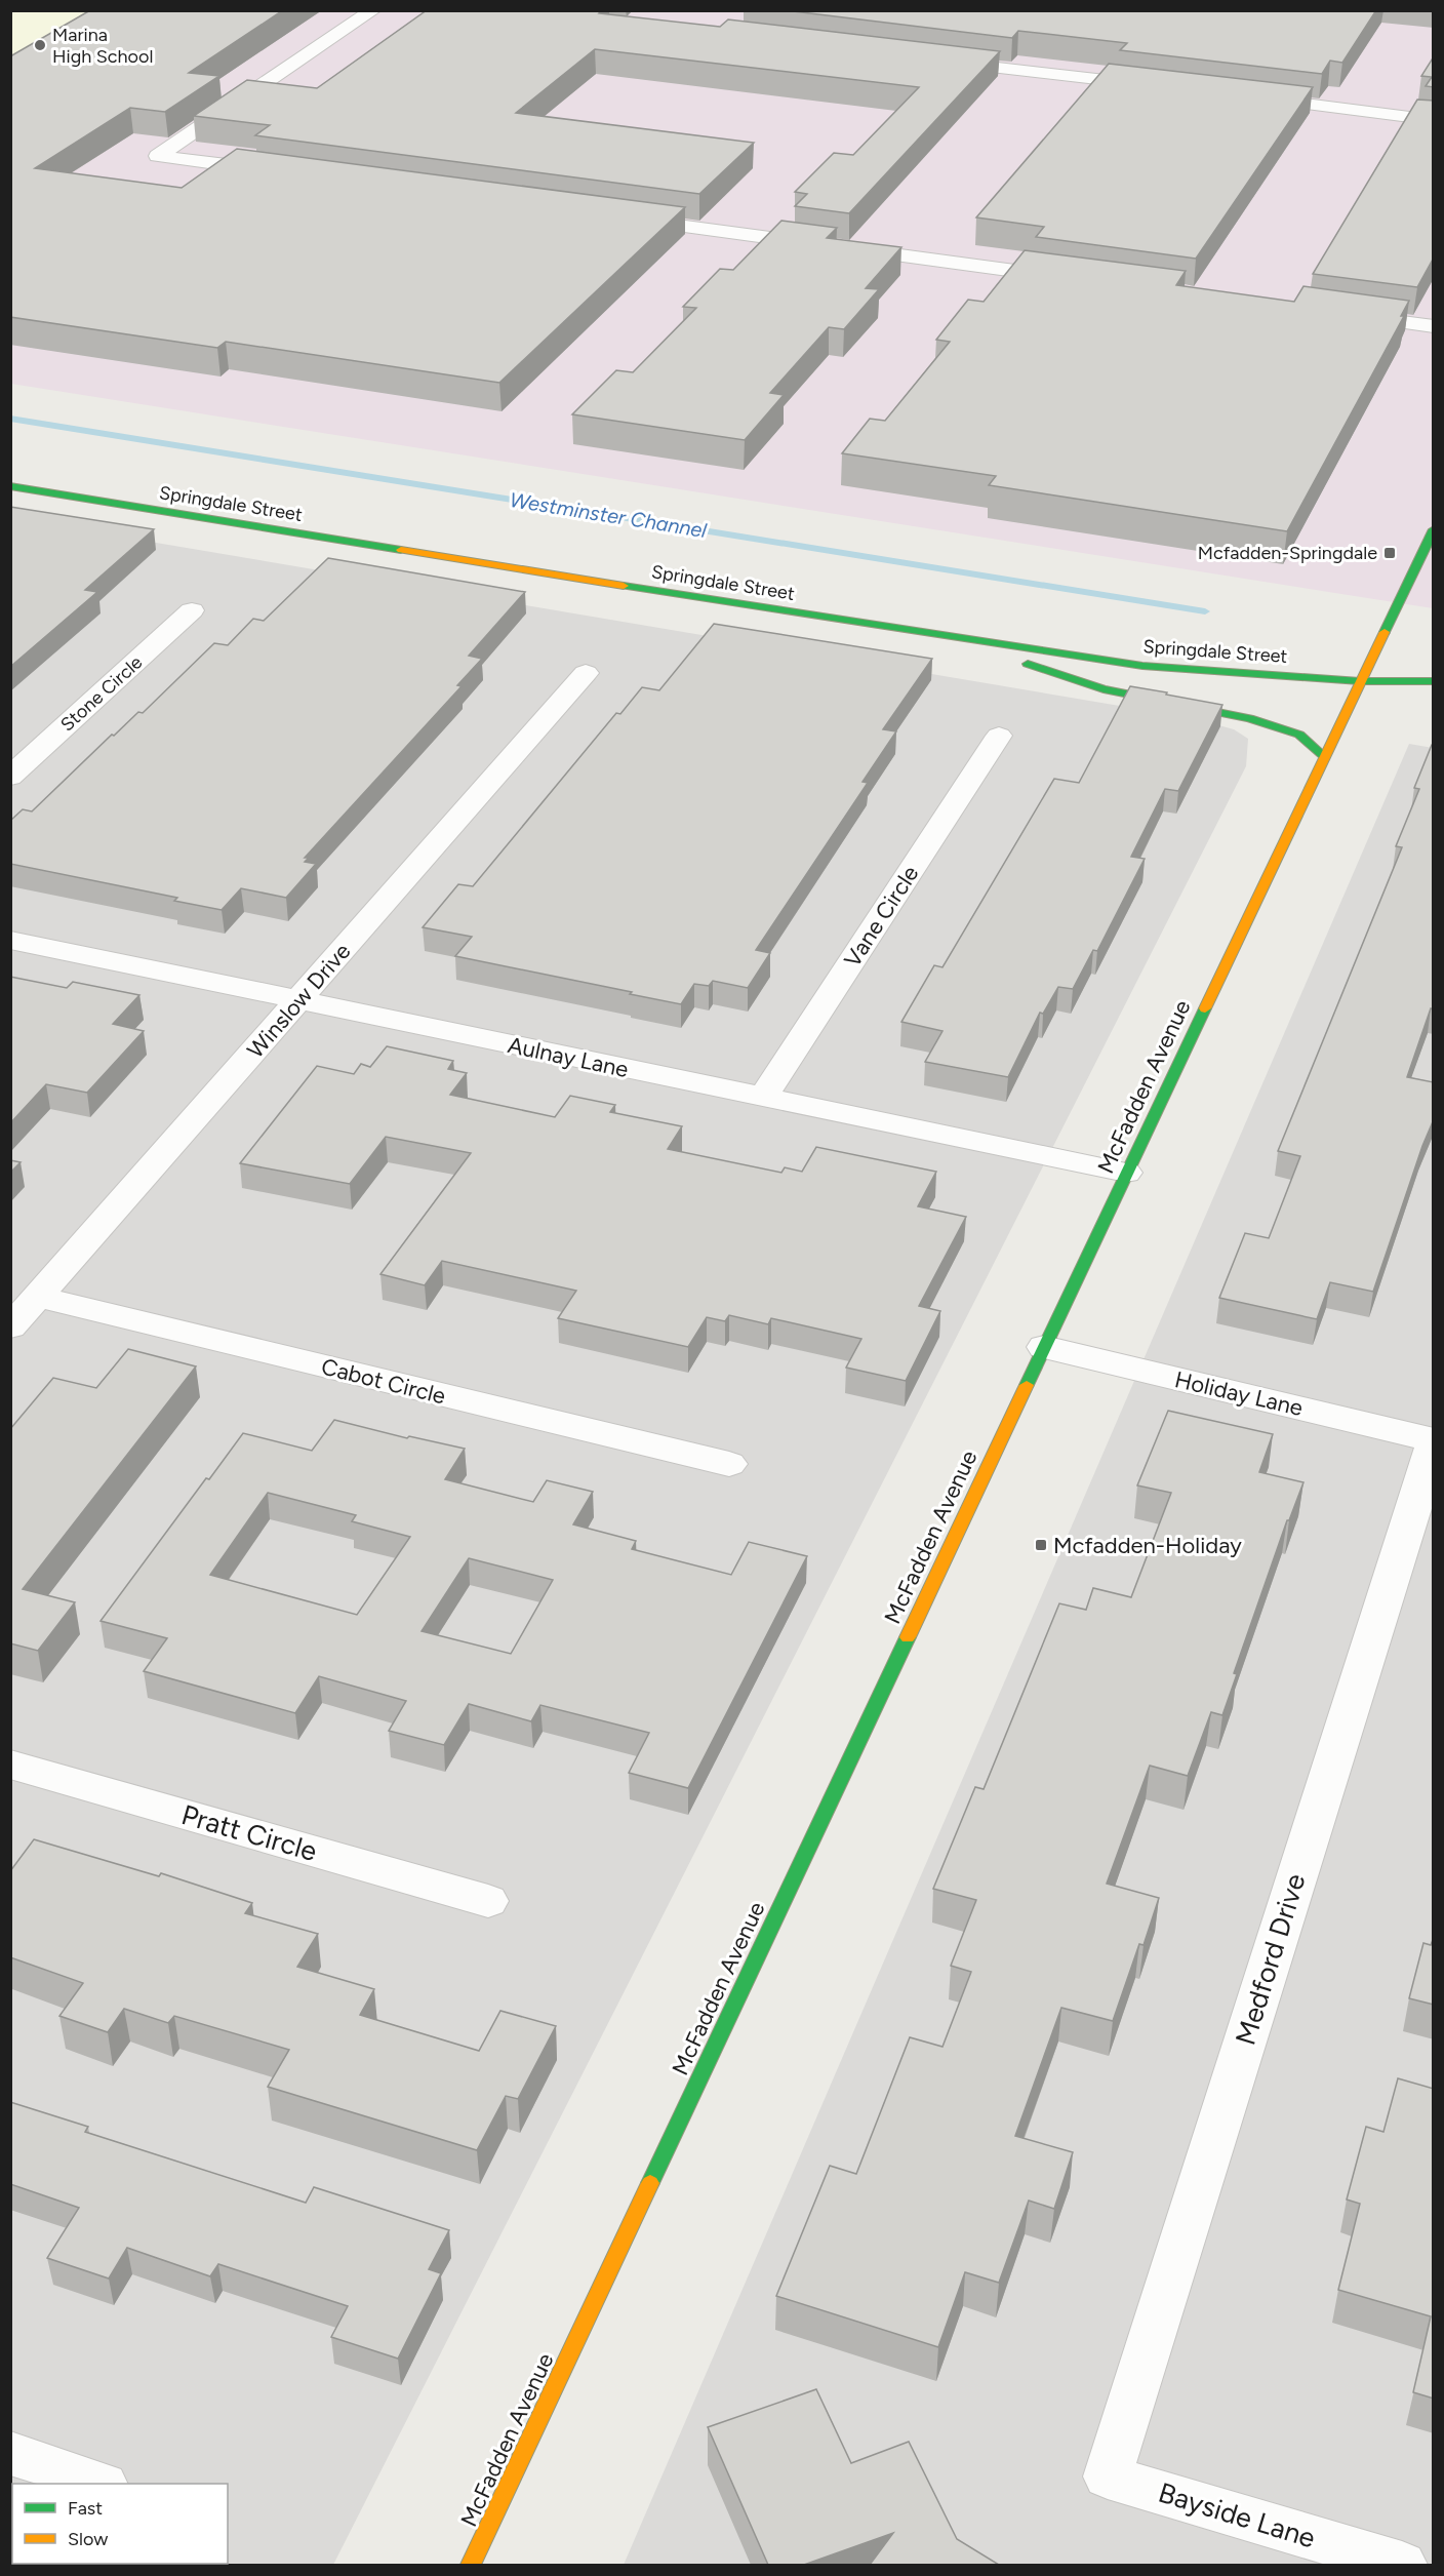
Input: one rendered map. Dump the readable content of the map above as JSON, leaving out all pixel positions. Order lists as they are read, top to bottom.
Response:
{
  "streets": {
    "street": [
      "Springdale Street",
      "Stone Circle",
      "Vane Circle",
      "Winslow Drive",
      "Aulnay Lane",
      "McFadden Avenue",
      "Cabot Circle",
      "Holiday Lane",
      "Pratt Circle",
      "Medford Drive",
      "Bayside Lane"
    ]
  },
  "crossings": [
    ["Springdale Street", "McFadden Avenue"],
    ["Vane Circle", "Aulnay Lane"],
    ["Winslow Drive", "Aulnay Lane"],
    ["Winslow Drive", "Cabot Circle"],
    ["Aulnay Lane", "McFadden Avenue"],
    ["McFadden Avenue", "Holiday Lane"],
    ["Holiday Lane", "Medford Drive"],
    ["Medford Drive", "Bayside Lane"]
  ],
  "water": ["Westminster Channel"],
  "places": {
    "other": ["Marina High School"],
    "transit": ["Mcfadden-Springdale", "Mcfadden-Holiday"]
  },
  "legend": ["Fast", "Slow"]
}
